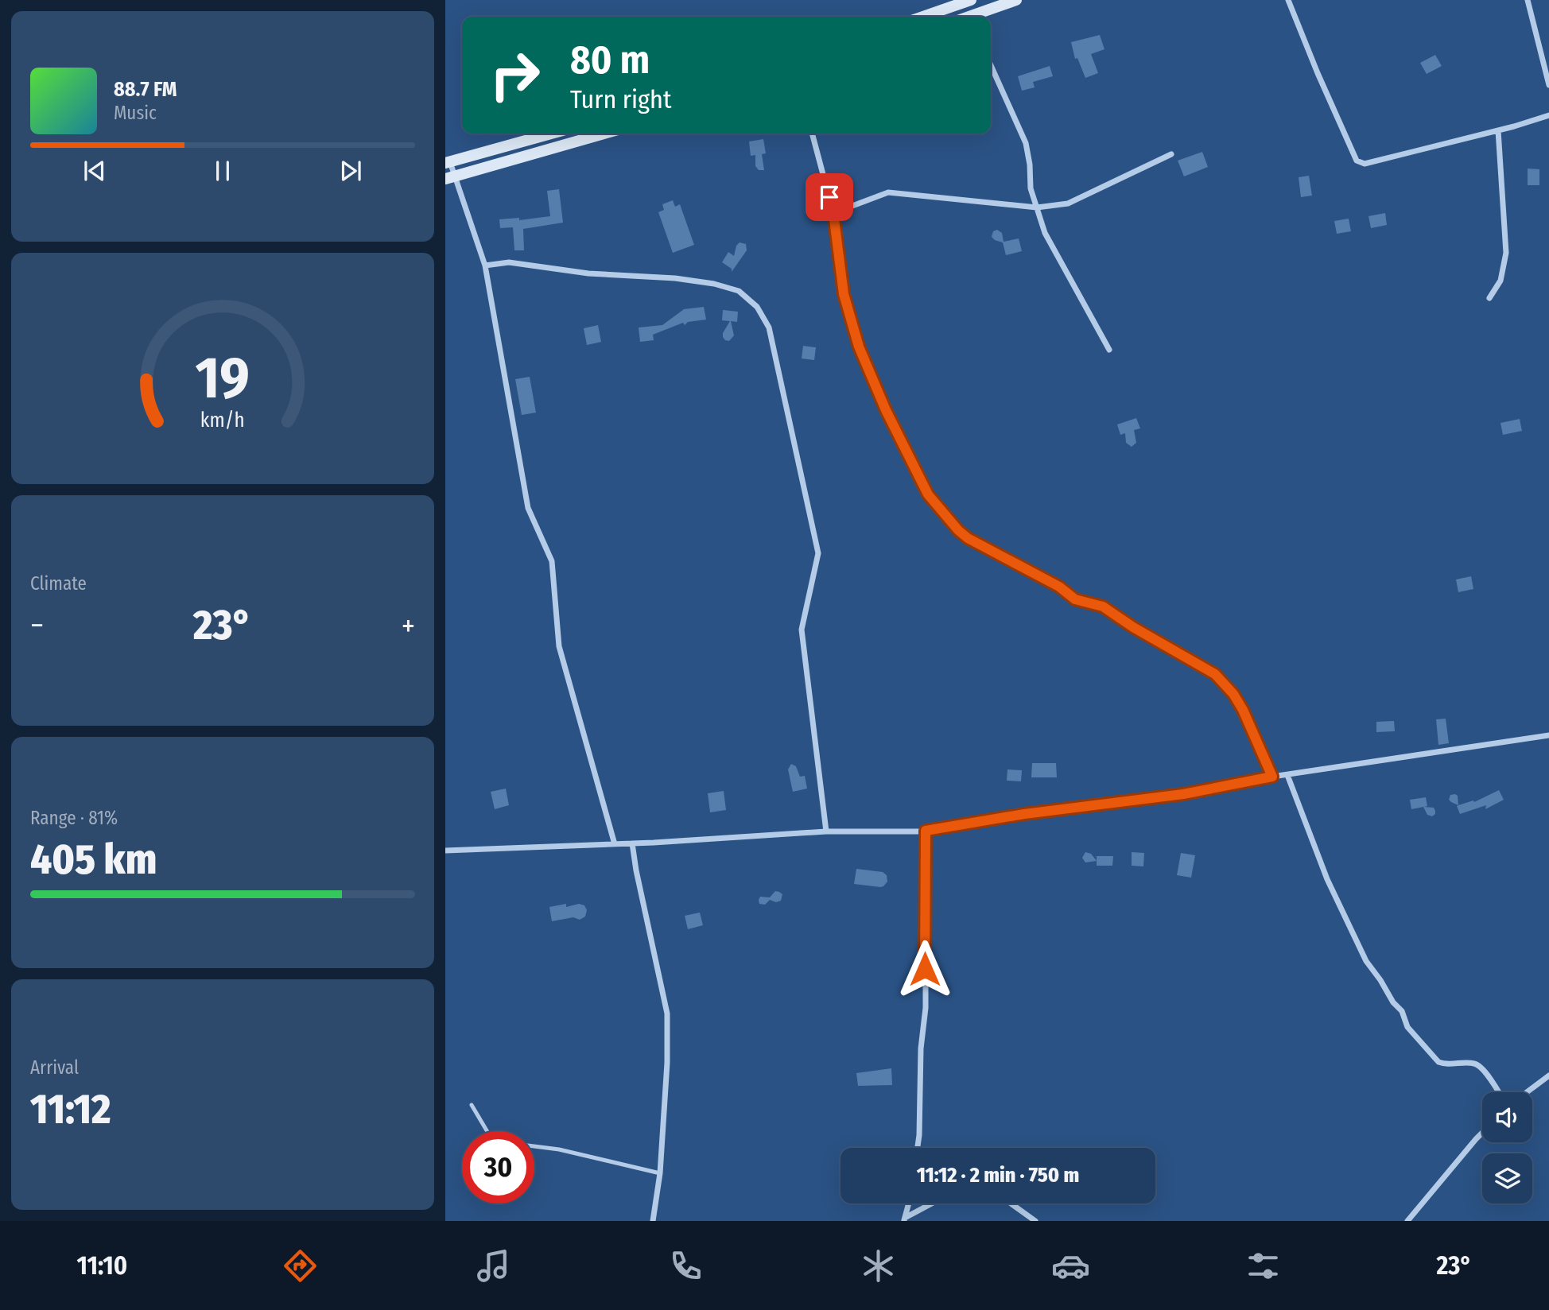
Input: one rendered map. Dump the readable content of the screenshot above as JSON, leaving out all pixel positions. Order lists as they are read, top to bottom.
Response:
{
  "page": {
    "turn": ["80 m", "Turn right"],
    "song": ["88.7 FM", "Music"],
    "tile": [
      "Climate",
      ["Range · 81%", "405 km"],
      ["Arrival", "11:12"]
    ],
    "heat": ["−", "23°", "+"],
    "limit": "30",
    "trip": "11:12 · 2 min · 750 m",
    "tabs": ["11:10", "23°"],
    "gauge": ["19", "km/h"]
  }
}
